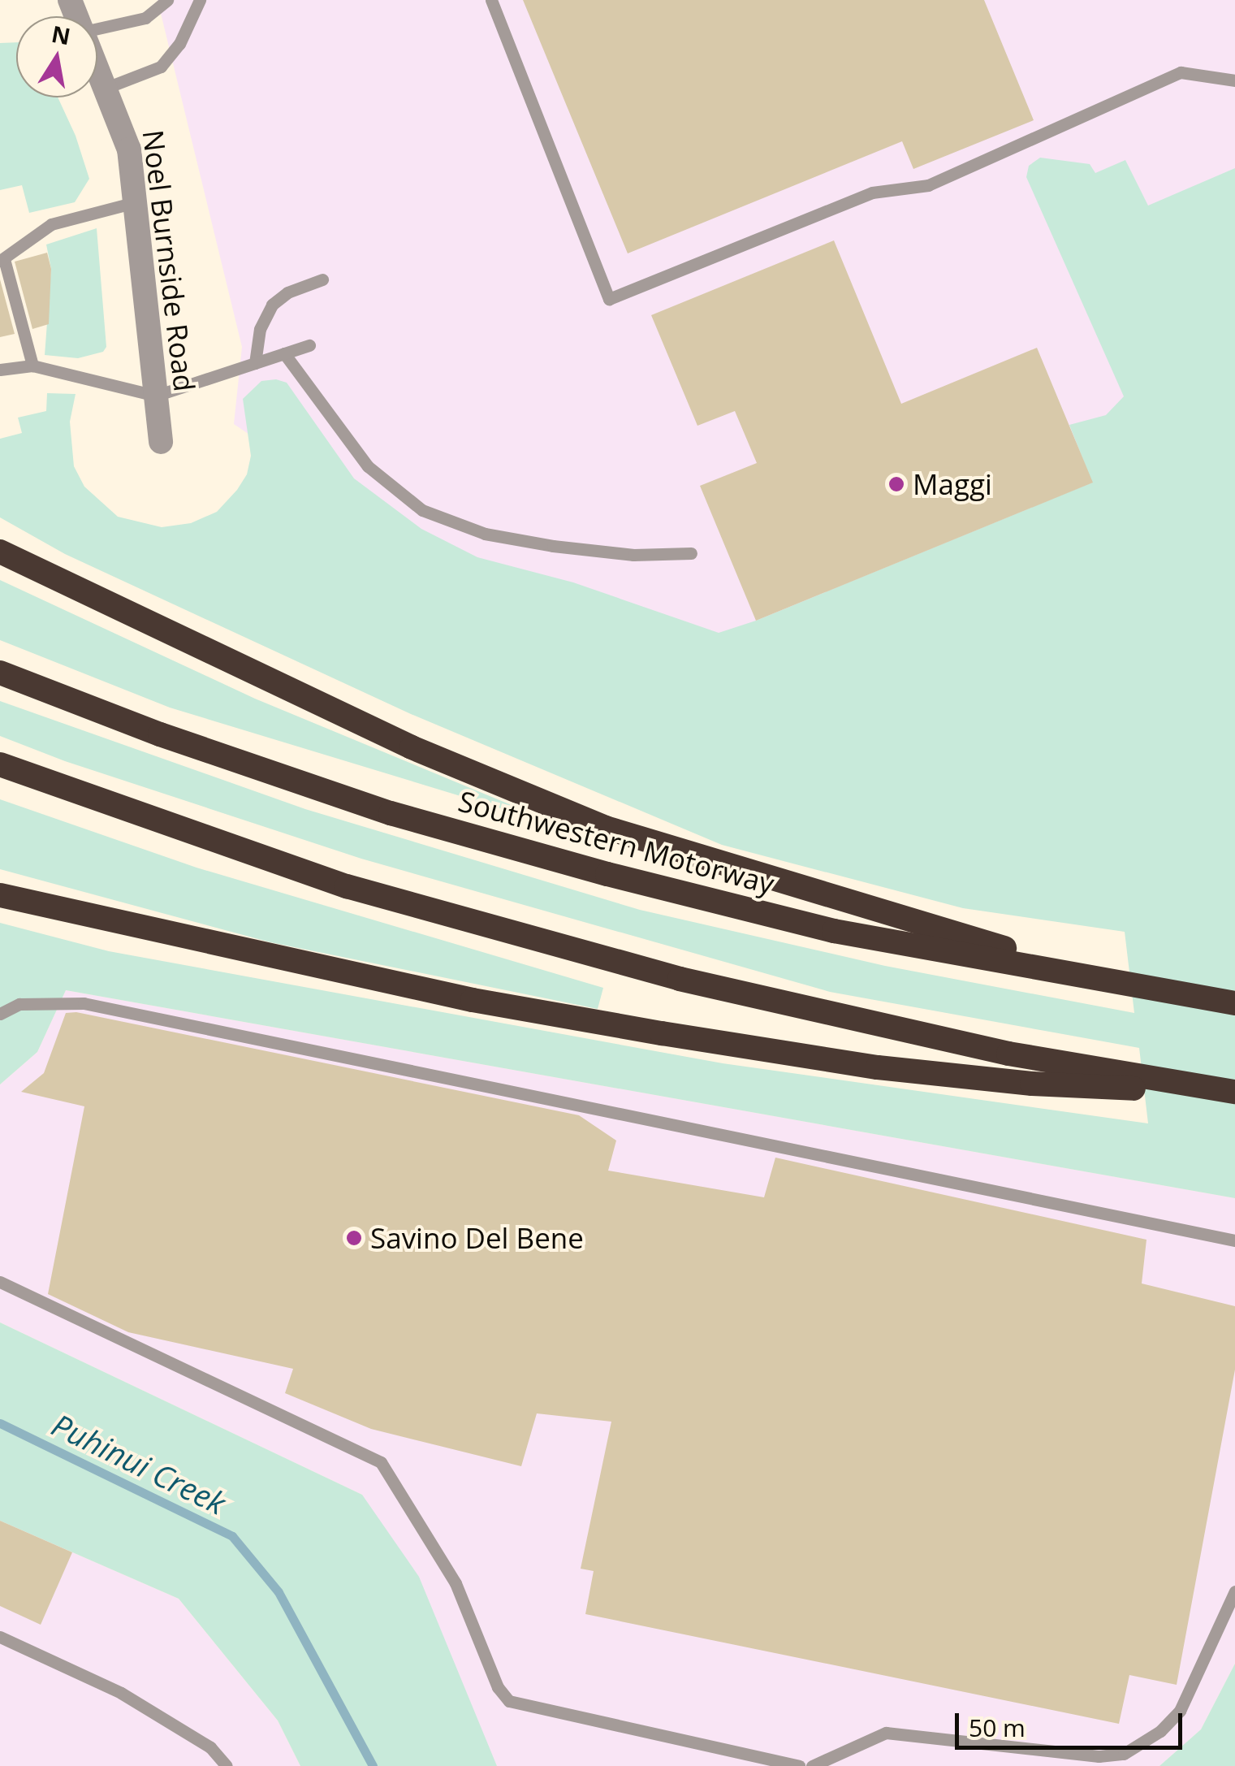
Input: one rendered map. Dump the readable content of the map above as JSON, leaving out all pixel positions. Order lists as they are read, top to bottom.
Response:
{
  "streets": {
    "highway": ["Southwestern Motorway"],
    "street": ["Noel Burnside Road"]
  },
  "water": ["Puhinui Creek"],
  "places": ["Maggi", "Savino Del Bene"],
  "scale_bar": "50 m",
  "north": "top"
}
